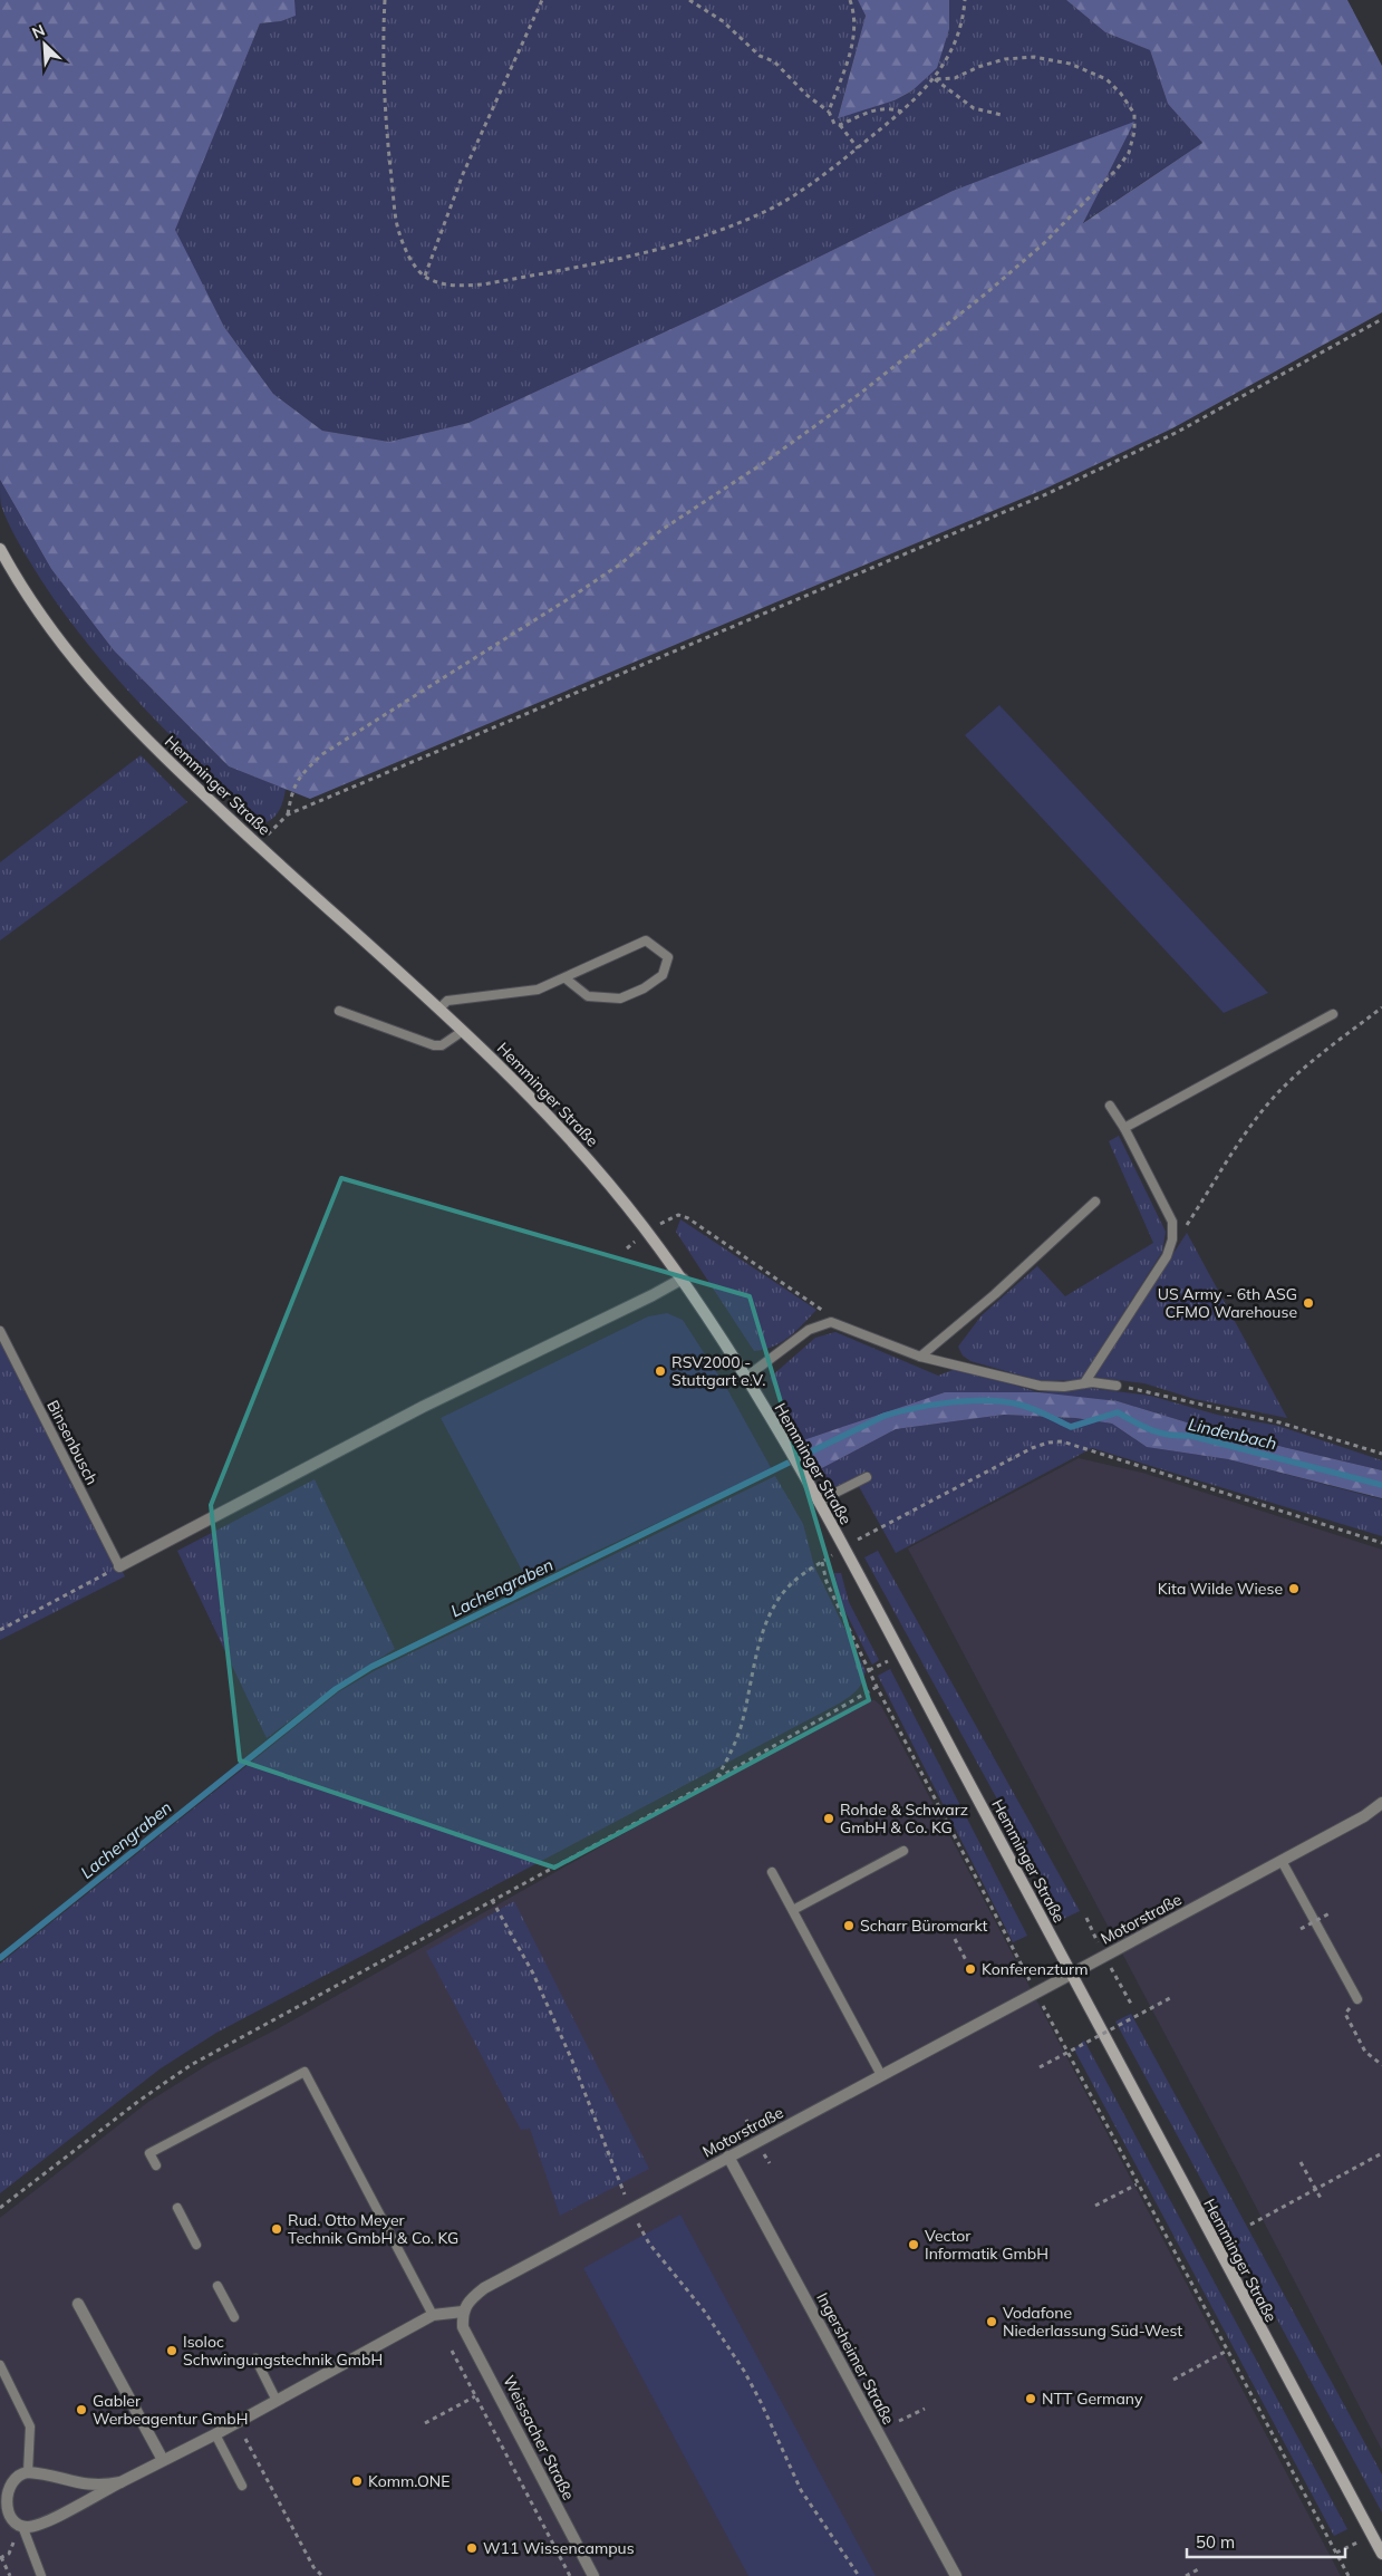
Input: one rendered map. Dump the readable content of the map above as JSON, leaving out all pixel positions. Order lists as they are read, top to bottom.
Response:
{
  "streets": {
    "main road": ["Hemminger Straße"],
    "street": ["Motorstraße", "Ingersheimer Straße", "Weissacher Straße"],
    "lane": ["Binsenbusch"]
  },
  "crossings": [
    ["Hemminger Straße", "Motorstraße"],
    ["Motorstraße", "Ingersheimer Straße"],
    ["Motorstraße", "Weissacher Straße"]
  ],
  "water": ["Lindenbach", "Lachengraben"],
  "places": [
    "US Army - 6th ASG CFMO Warehouse",
    "RSV2000 - Stuttgart e.V.",
    "Kita Wilde Wiese",
    "Rohde & Schwarz GmbH & Co. KG",
    "Scharr Büromarkt",
    "Konferenzturm",
    "Rud. Otto Meyer Technik GmbH & Co. KG",
    "Vector Informatik GmbH",
    "Vodafone Niederlassung Süd-West",
    "Isoloc Schwingungstechnik GmbH",
    "NTT Germany",
    "Gabler Werbeagentur GmbH",
    "Komm.ONE",
    "W11 Wissencampus"
  ],
  "scale_bar": "50 m",
  "north": "top left"
}
